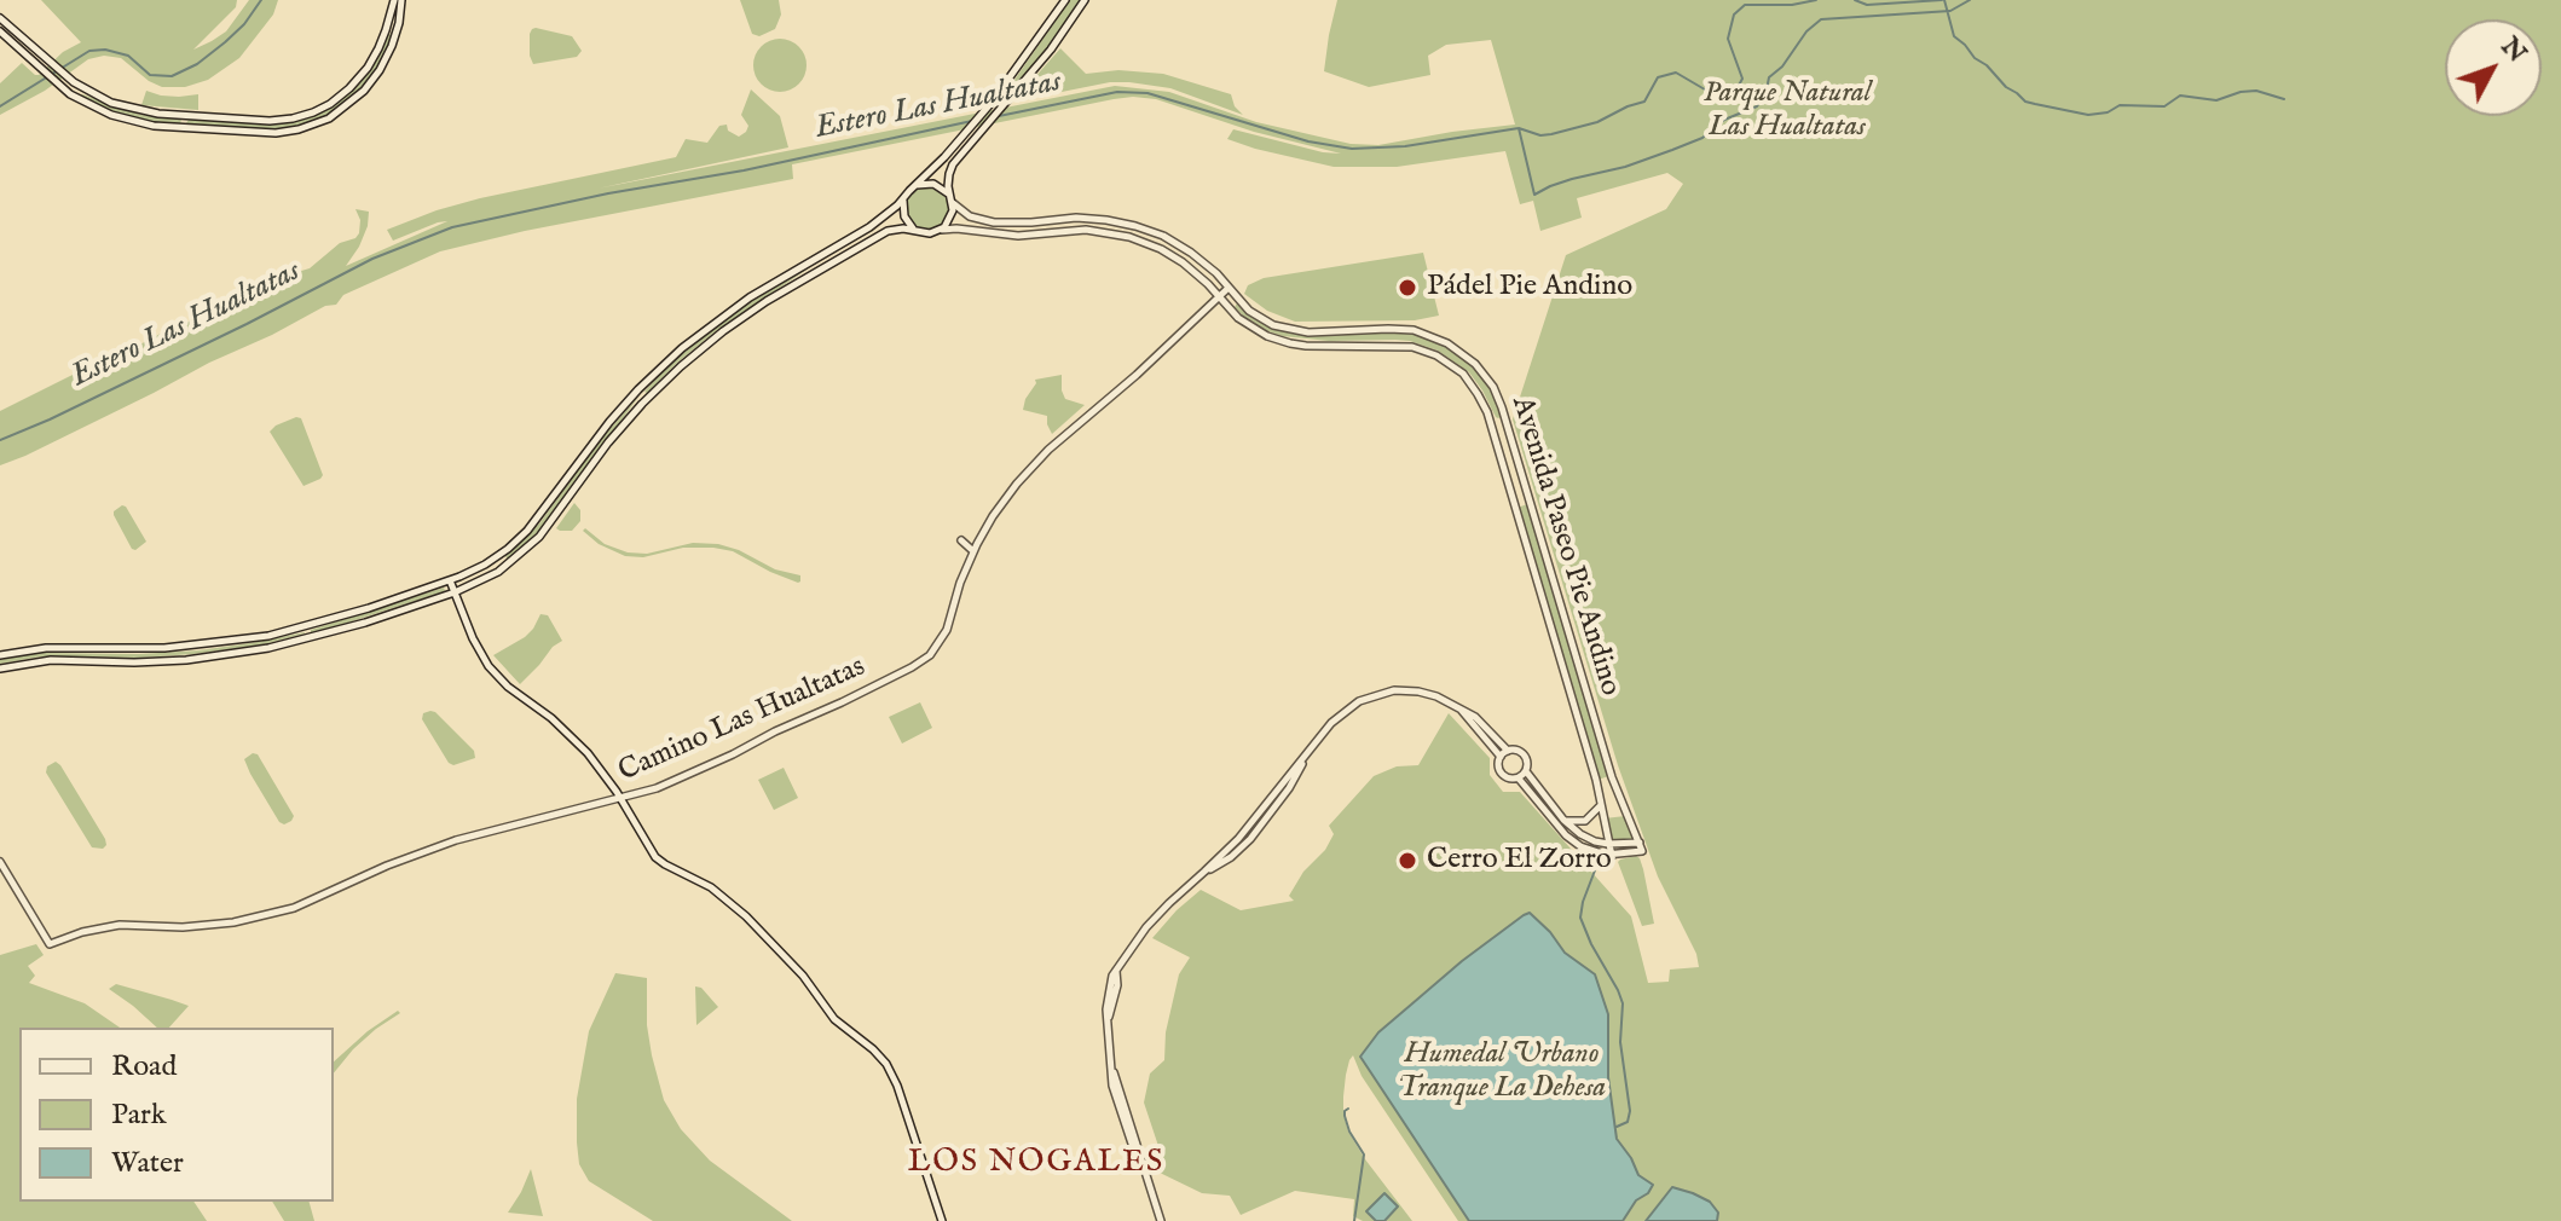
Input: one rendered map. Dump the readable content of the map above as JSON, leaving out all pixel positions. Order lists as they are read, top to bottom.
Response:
{
  "streets": {
    "street": ["Avenida Paseo Pie Andino", "Camino Las Hualtatas"]
  },
  "crossings": [
    ["Avenida Paseo Pie Andino", "Camino Las Hualtatas"]
  ],
  "districts": ["LOS NOGALES"],
  "water": ["Estero Las Hualtatas"],
  "parks": ["Parque Natural Las Hualtatas", "Humedal Urbano Tranque La Dehesa"],
  "places": ["Pádel Pie Andino", "Cerro El Zorro"],
  "legend": ["Road", "Park", "Water"],
  "north": "top right"
}
